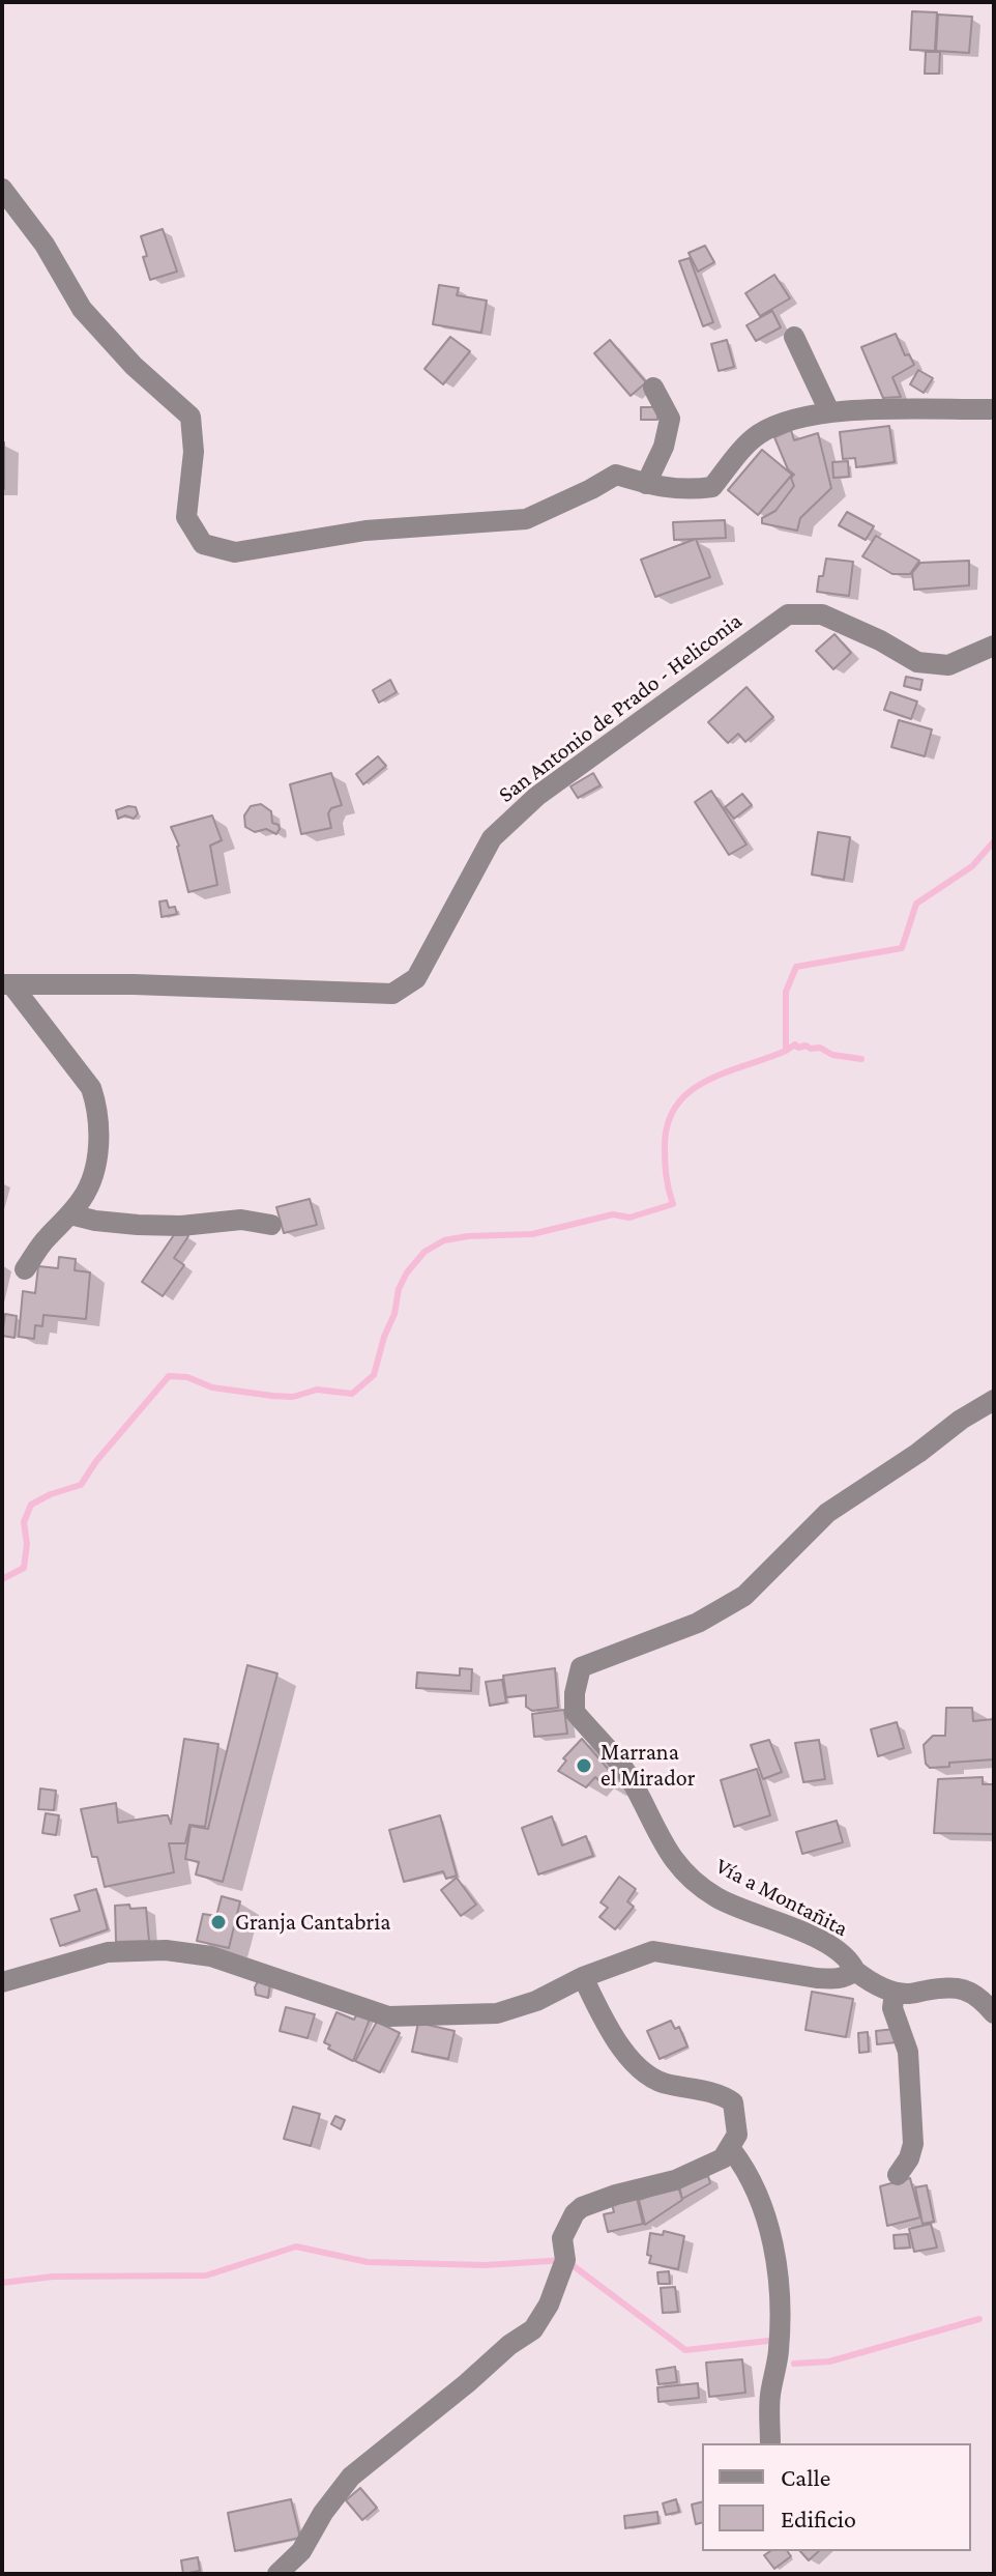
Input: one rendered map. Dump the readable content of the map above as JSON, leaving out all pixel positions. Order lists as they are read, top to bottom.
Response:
{
  "streets": {
    "street": ["San Antonio de Prado - Heliconia", "Vía a Montañita"]
  },
  "places": ["Marrana el Mirador", "Granja Cantabria"],
  "legend": ["Calle", "Edificio"]
}
